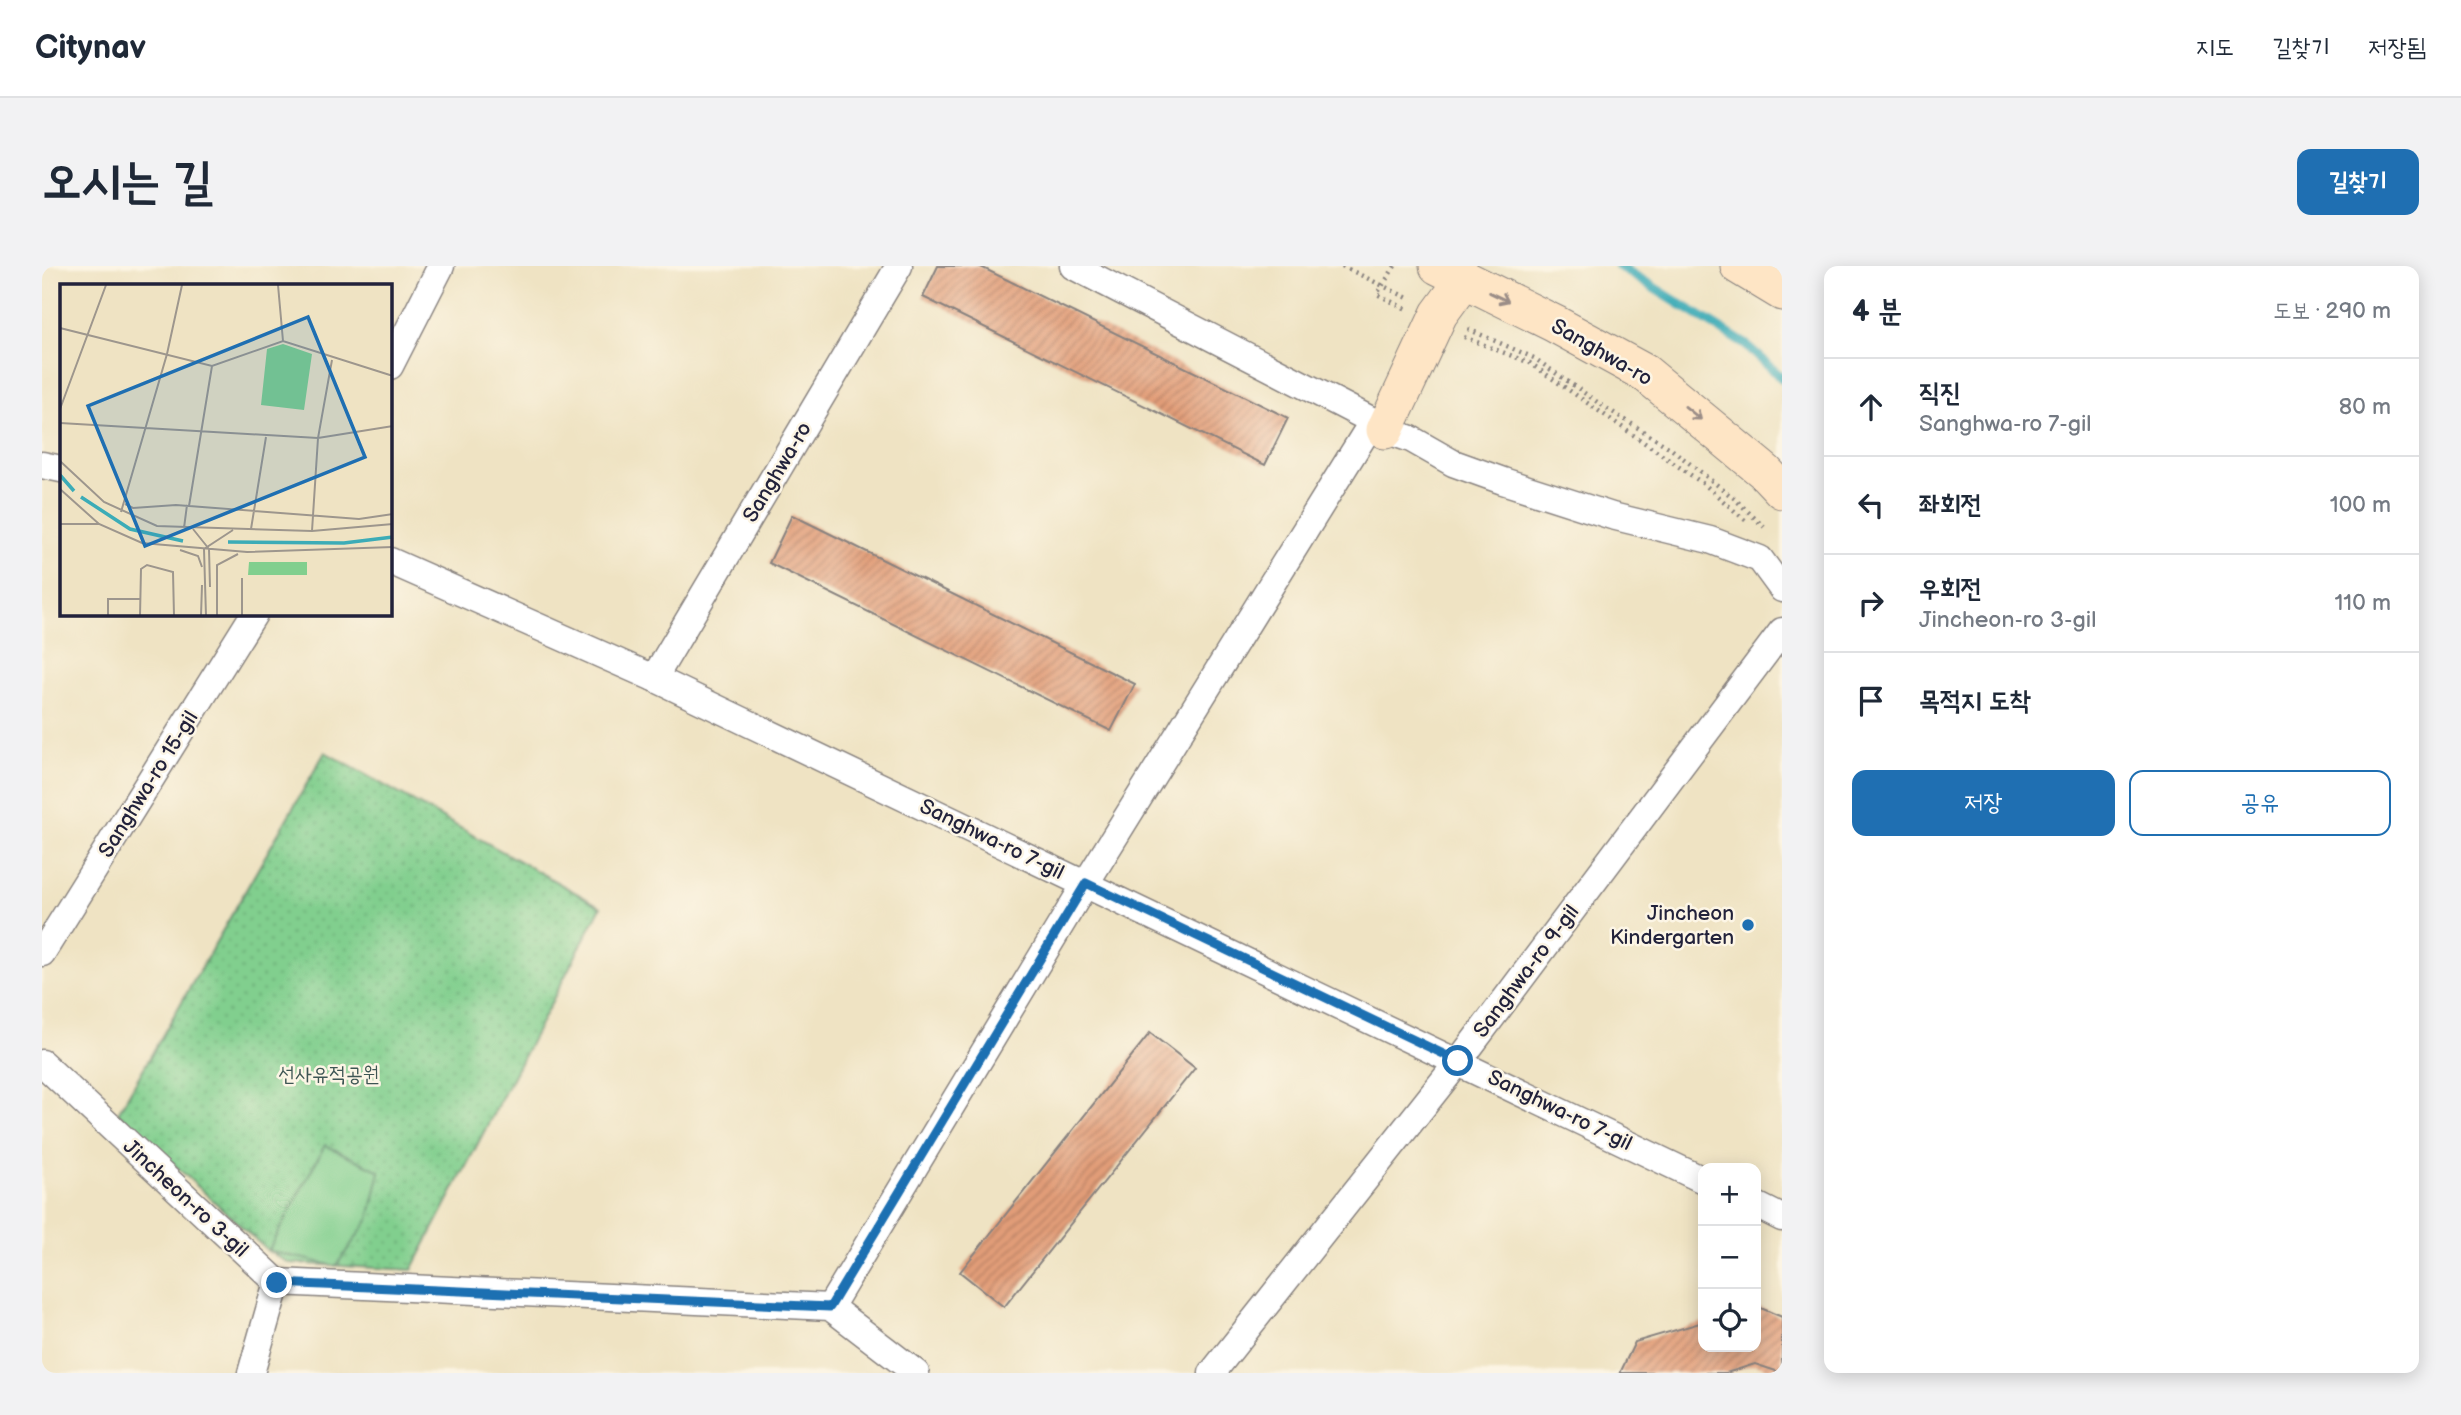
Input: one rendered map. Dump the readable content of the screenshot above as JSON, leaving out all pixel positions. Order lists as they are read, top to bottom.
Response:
{
  "streets": {
    "main road": ["Sanghwa-ro"],
    "street": [
      "Sanghwa-ro 15-gil",
      "Sanghwa-ro 7-gil",
      "Sanghwa-ro 9-gil",
      "Jincheon-ro 3-gil"
    ]
  },
  "crossings": [
    ["Sanghwa-ro", "Sanghwa-ro 7-gil"],
    ["Sanghwa-ro 7-gil", "Sanghwa-ro 9-gil"]
  ],
  "parks": ["선사유적공원"],
  "places": ["Jincheon Kindergarten"],
  "page": {
    "header": "Citynav",
    "nav": ["지도", "길찾기", "저장됨"],
    "buttons": [
      "길찾기",
      ["저장", "공유"]
    ],
    "title": "오시는 길",
    "heading": ["4 분", "도보 · 290 m"],
    "list": [
      ["직진", "Sanghwa-ro 7-gil", "80 m"],
      ["좌회전", "100 m"],
      ["우회전", "Jincheon-ro 3-gil", "110 m"],
      "목적지 도착"
    ],
    "map_buttons": ["+", "−"]
  }
}
